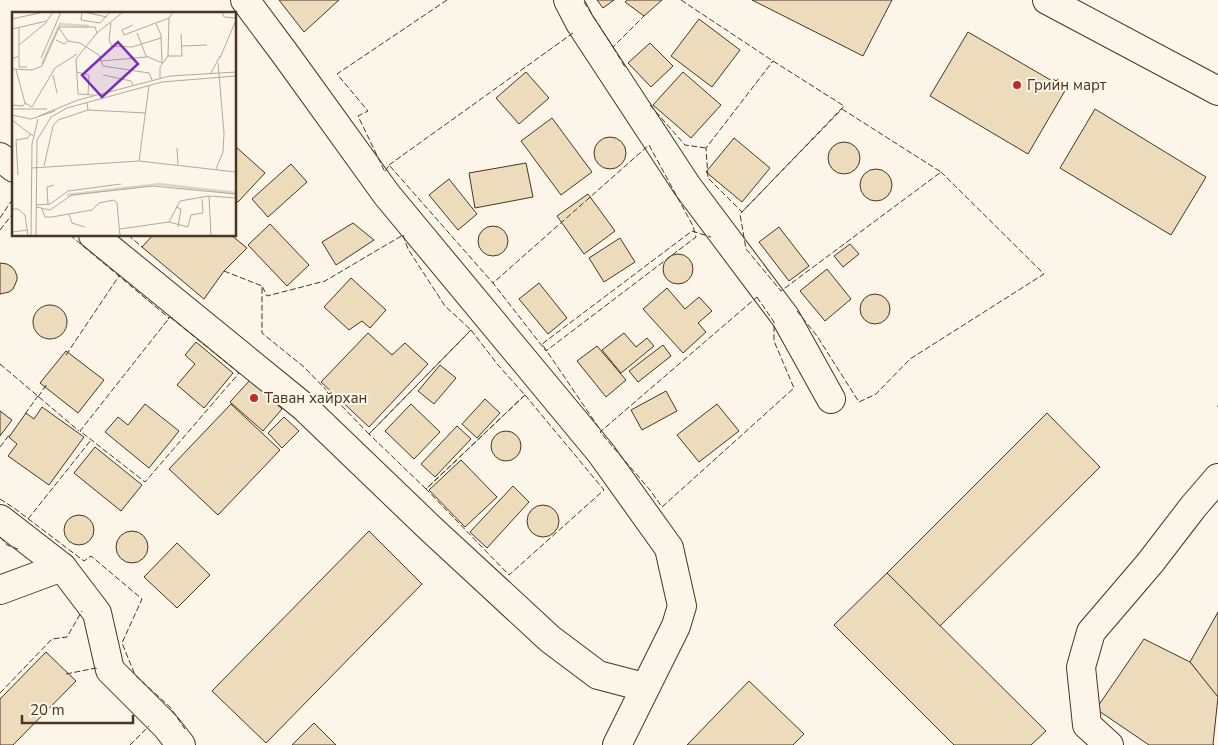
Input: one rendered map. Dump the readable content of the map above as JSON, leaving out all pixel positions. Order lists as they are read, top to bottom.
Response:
{
  "places": ["Грийн март", "Таван хайрхан"],
  "scale_bar": "20 m"
}
